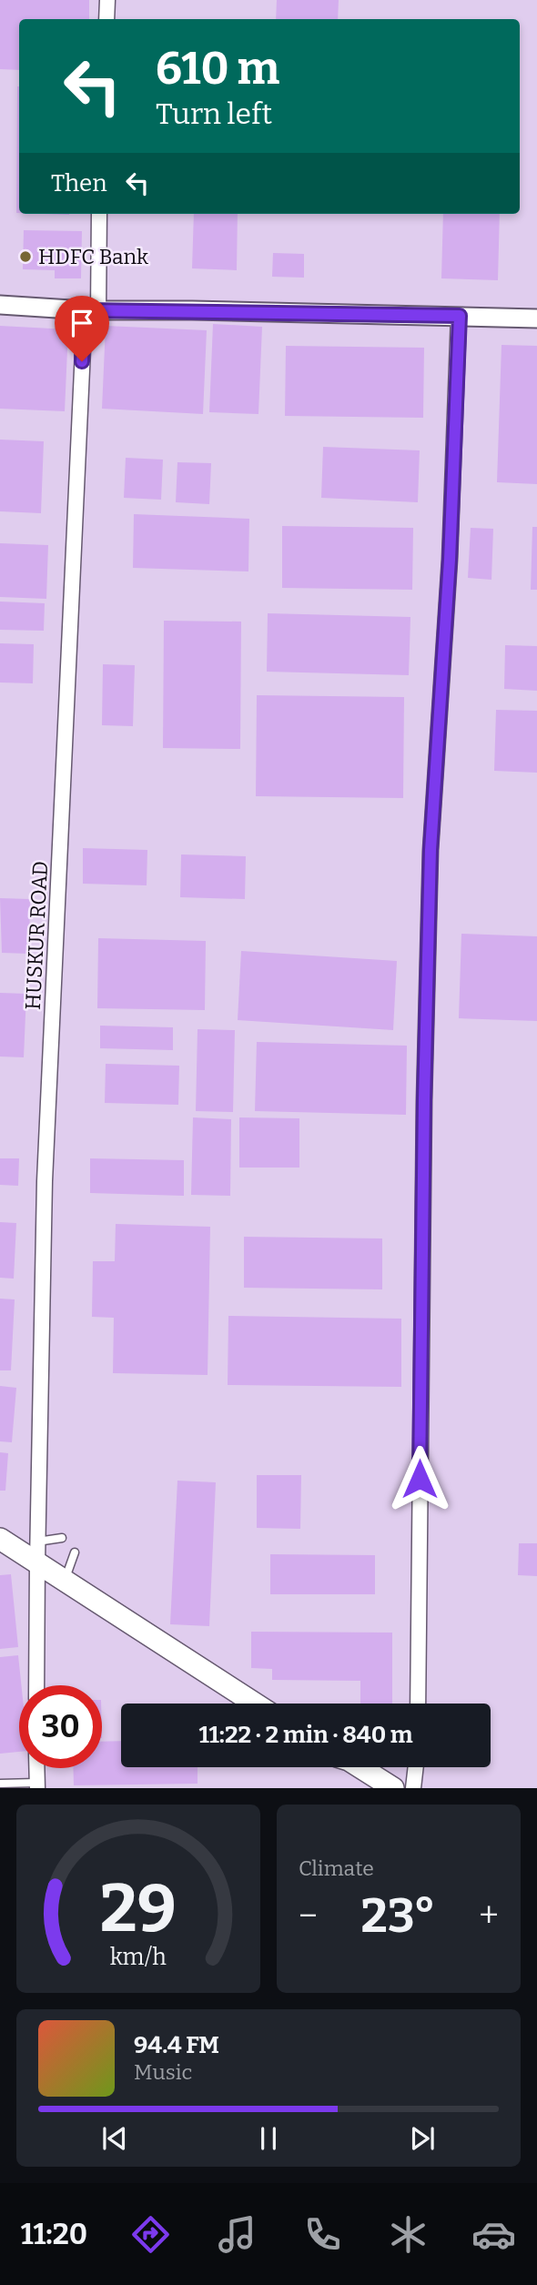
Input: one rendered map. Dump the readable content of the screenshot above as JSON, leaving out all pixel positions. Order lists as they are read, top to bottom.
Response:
{
  "streets": {
    "street": ["HUSKUR ROAD"]
  },
  "places": ["HDFC Bank"],
  "page": {
    "turn": ["610 m", "Turn left"],
    "then": "Then",
    "limit": "30",
    "trip": "11:22 · 2 min · 840 m",
    "tile": "Climate",
    "heat": ["−", "23°", "+"],
    "song": ["94.4 FM", "Music"],
    "tabs": "11:20",
    "gauge": ["29", "km/h"]
  }
}
